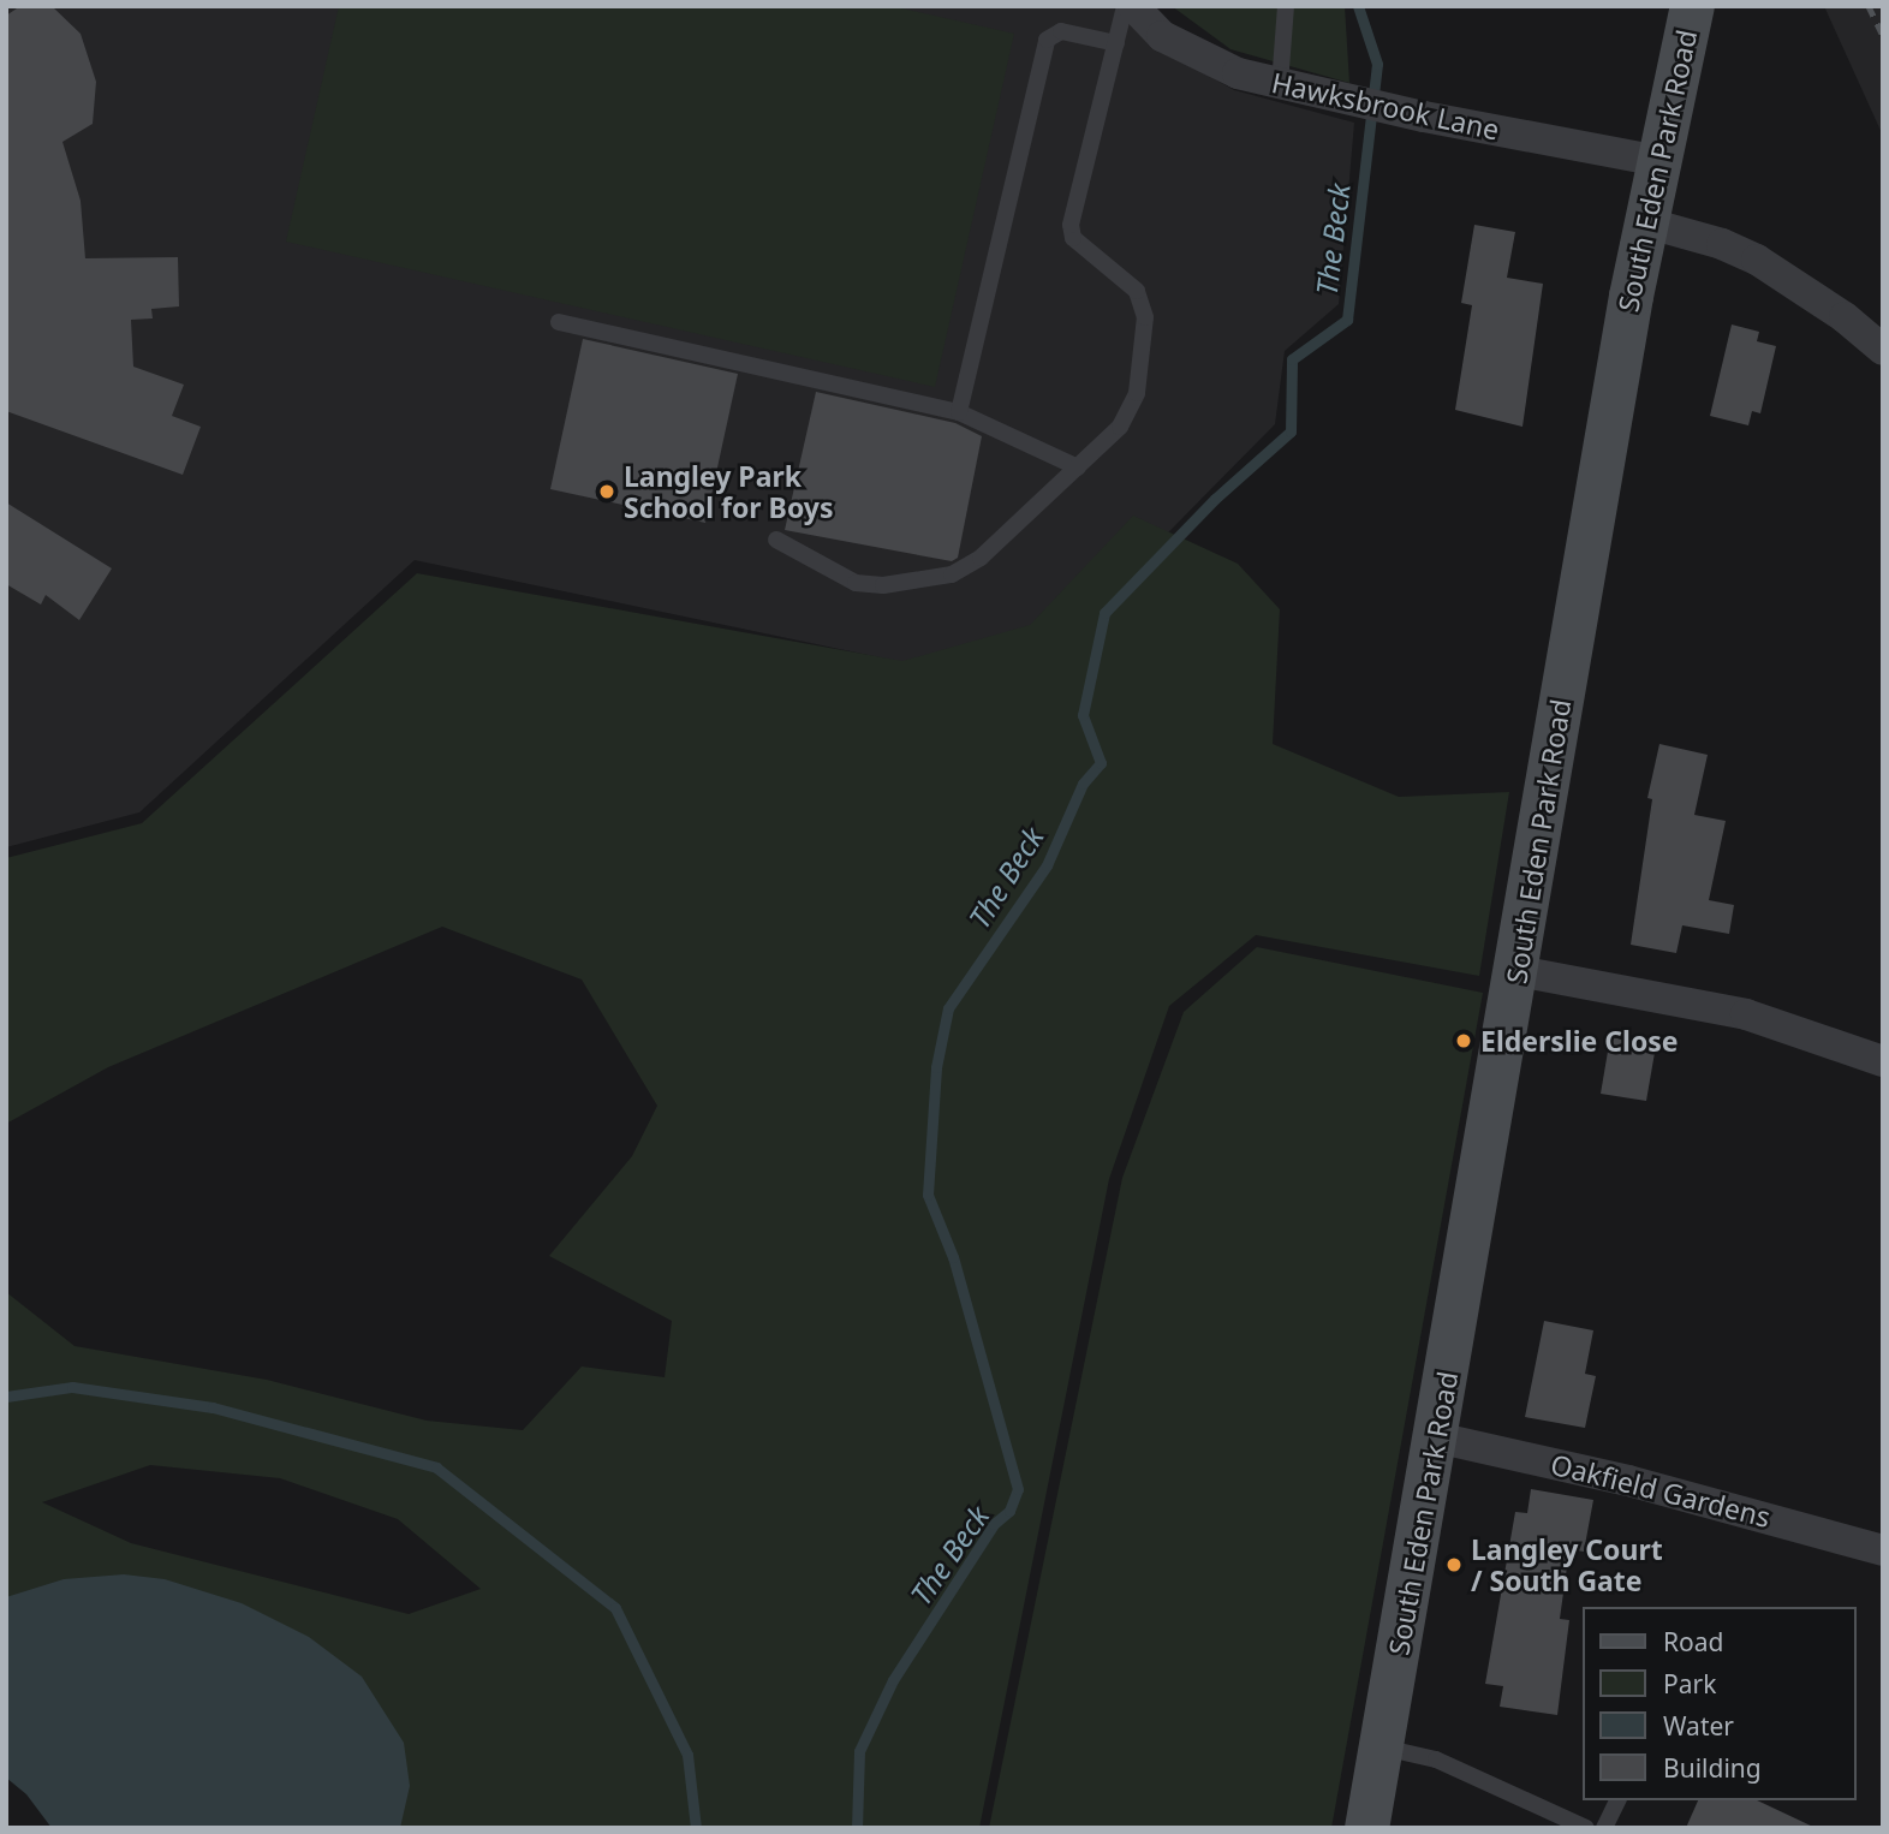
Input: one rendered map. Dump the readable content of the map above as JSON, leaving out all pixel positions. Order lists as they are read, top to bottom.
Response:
{
  "streets": {
    "main road": ["South Eden Park Road"],
    "street": ["Hawksbrook Lane", "Oakfield Gardens"]
  },
  "crossings": [
    ["Hawksbrook Lane", "South Eden Park Road"],
    ["South Eden Park Road", "Oakfield Gardens"]
  ],
  "water": ["The Beck"],
  "places": ["Langley Park School for Boys", "Elderslie Close", "Langley Court / South Gate"],
  "legend": [
    "Road",
    "Park",
    "Water",
    "Building"
  ]
}
